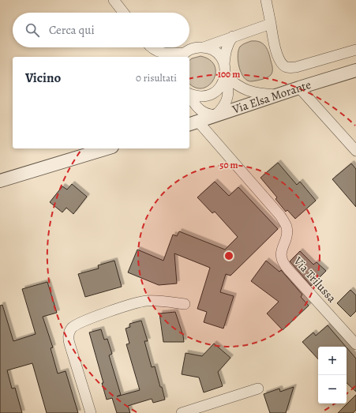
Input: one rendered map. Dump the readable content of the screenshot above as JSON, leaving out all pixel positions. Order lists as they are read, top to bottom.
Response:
{
  "streets": {
    "street": ["Via Elsa Morante", "Via Trilussa"]
  },
  "crossings": [
    ["Via Elsa Morante", "Via Trilussa"]
  ],
  "page": {
    "search": "Cerca qui",
    "heading": ["Vicino", "0 risultati"],
    "map_buttons": ["+", "−"]
  },
  "rings": ["100 m", "50 m"]
}
